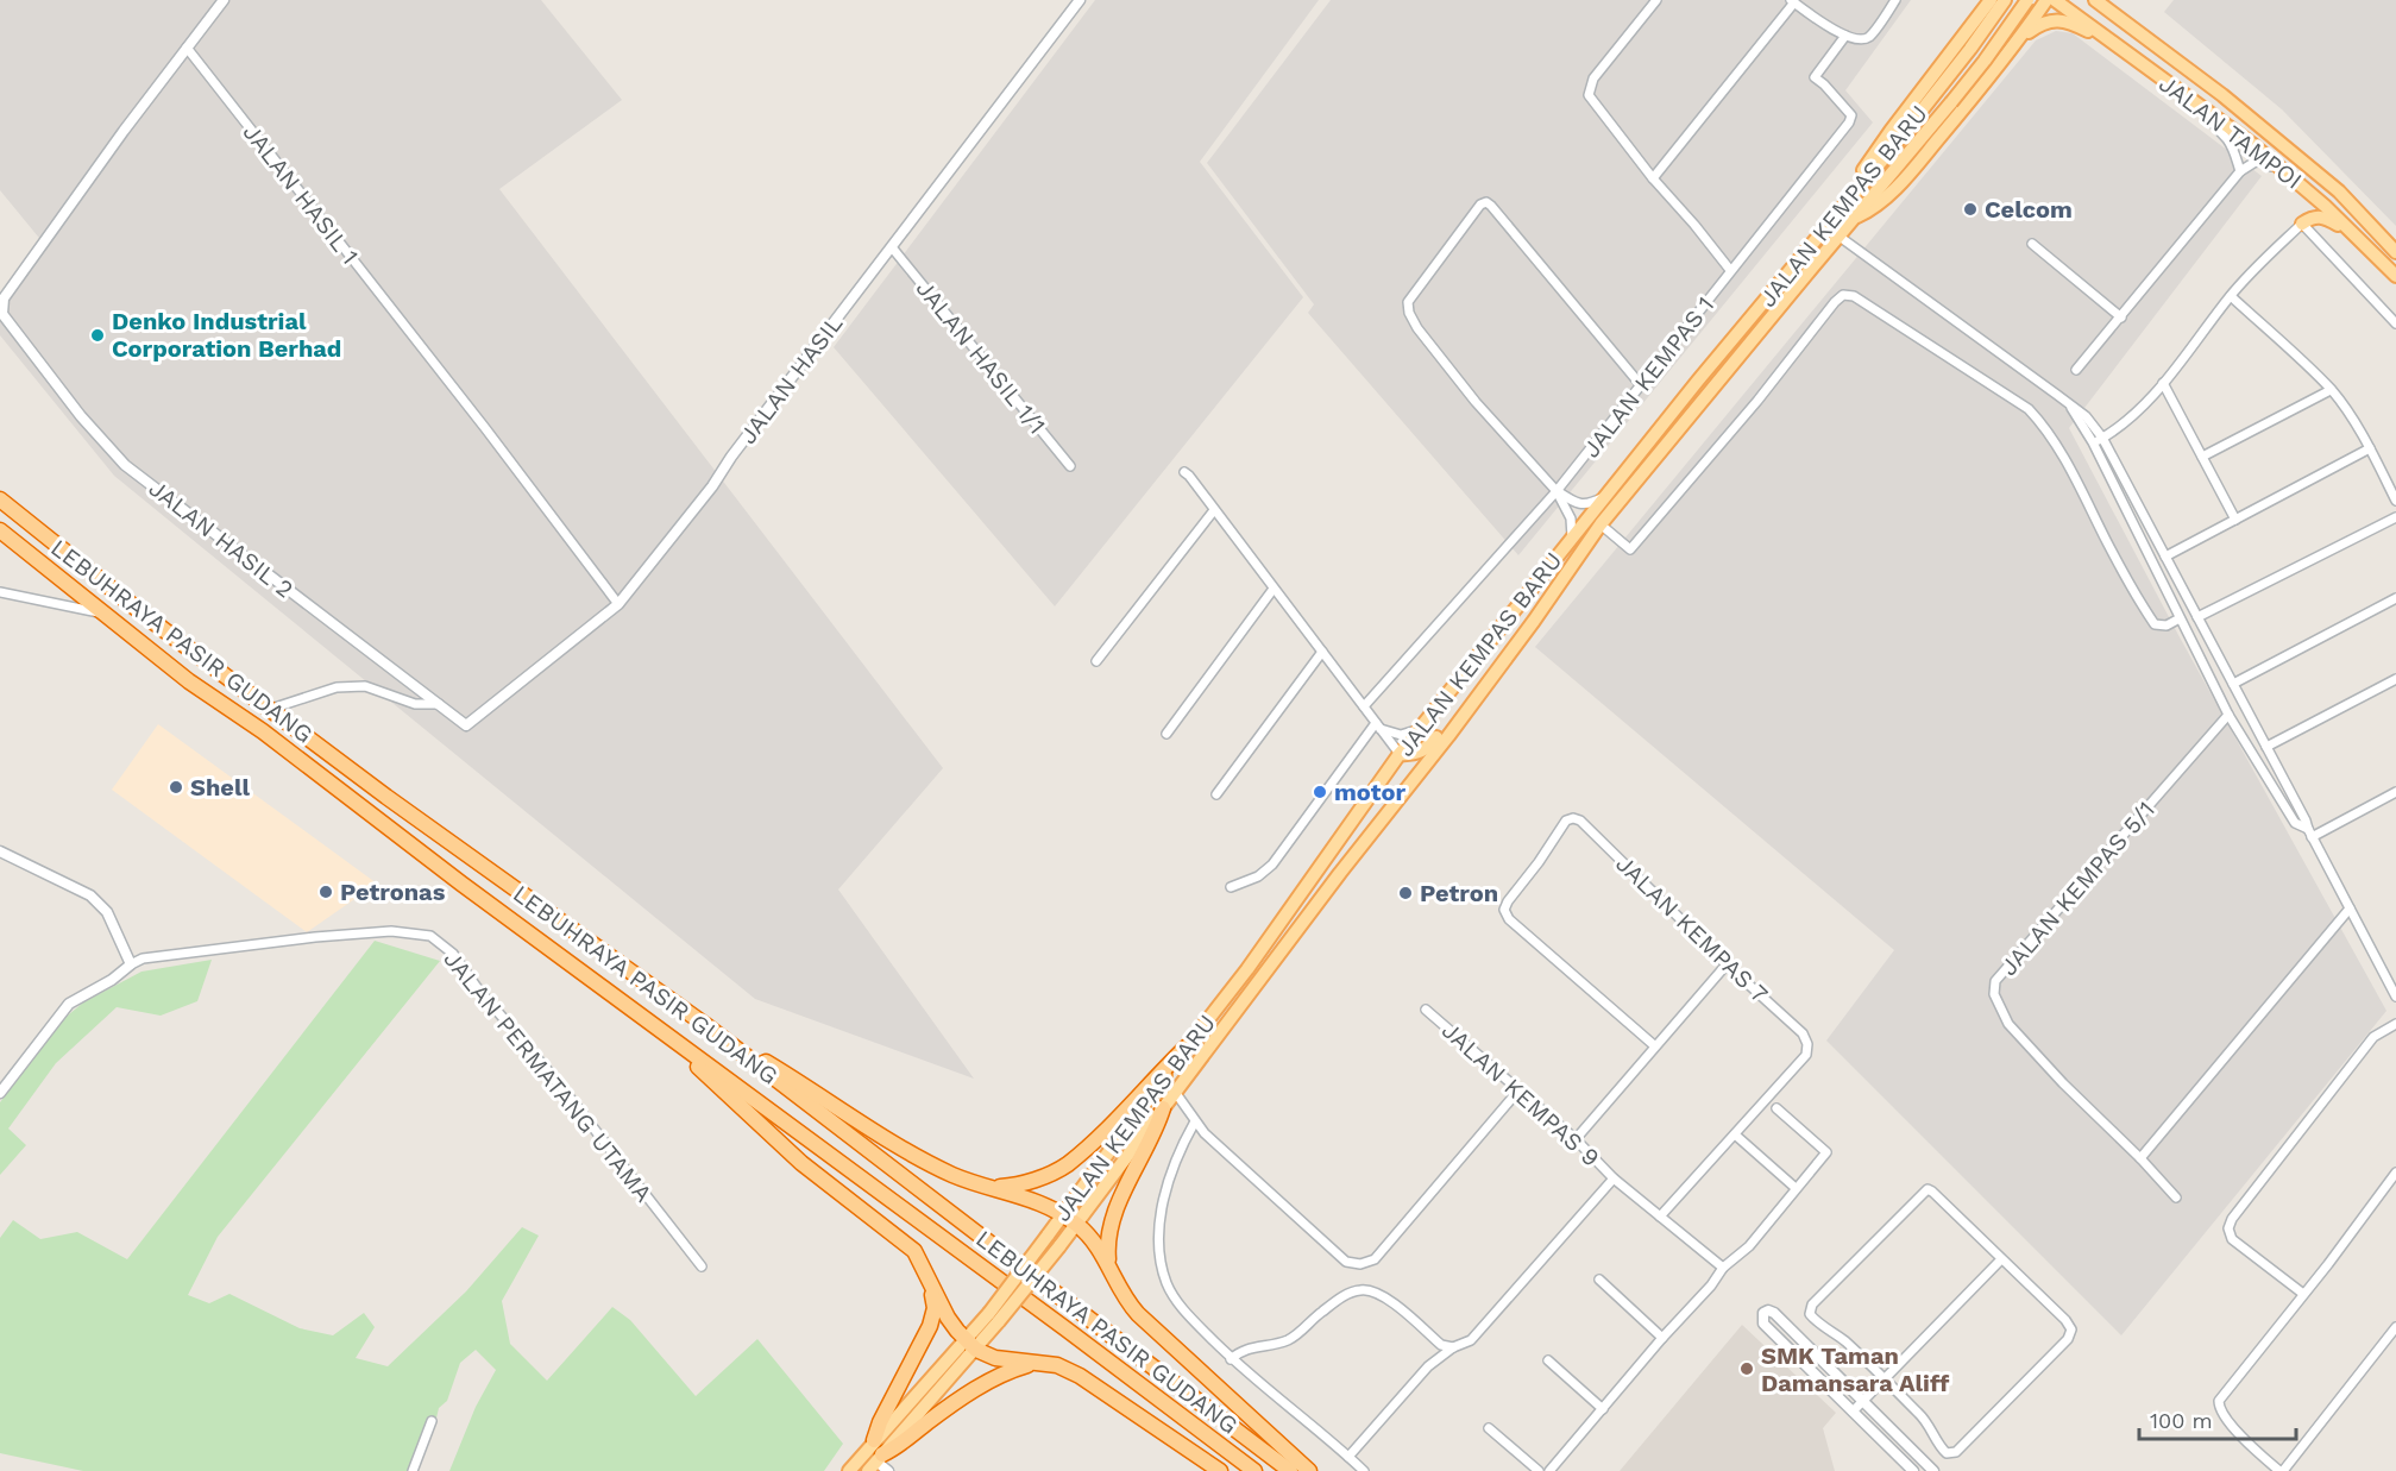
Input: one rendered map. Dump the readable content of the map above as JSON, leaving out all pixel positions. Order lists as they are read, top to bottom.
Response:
{
  "streets": {
    "highway": ["LEBUHRAYA PASIR GUDANG"],
    "main road": ["JALAN TAMPOI", "JALAN KEMPAS BARU"],
    "street": [
      "JALAN HASIL 1",
      "JALAN HASIL 1/1",
      "JALAN KEMPAS 1",
      "JALAN HASIL",
      "JALAN HASIL 2",
      "JALAN KEMPAS 5/1",
      "JALAN KEMPAS 7",
      "JALAN PERMATANG UTAMA",
      "JALAN KEMPAS 9"
    ]
  },
  "crossings": [
    ["JALAN HASIL 1", "JALAN HASIL"],
    ["JALAN HASIL 1", "JALAN HASIL 2"],
    ["JALAN HASIL 1/1", "JALAN HASIL"],
    ["JALAN HASIL", "JALAN HASIL 2"]
  ],
  "places": [
    "Celcom",
    "Denko Industrial Corporation Berhad",
    "Shell",
    "motor",
    "Petronas",
    "Petron",
    "SMK Taman Damansara Aliff"
  ],
  "scale_bar": "100 m"
}
